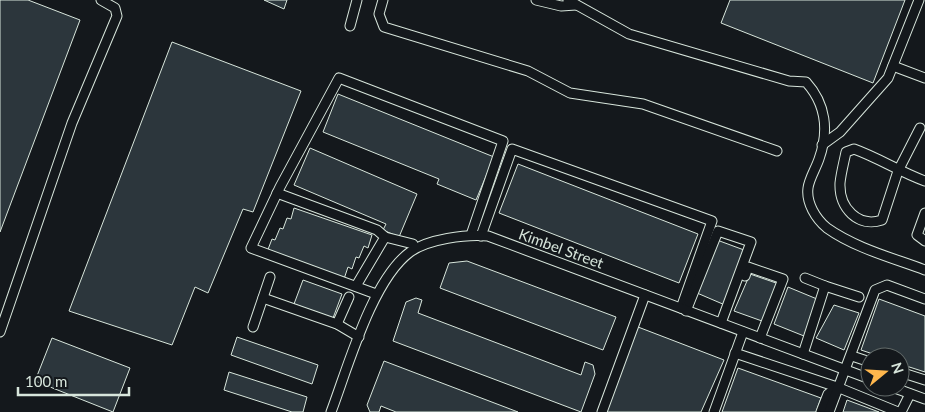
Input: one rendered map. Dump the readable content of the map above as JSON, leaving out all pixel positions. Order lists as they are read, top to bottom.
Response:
{
  "streets": {
    "street": ["Kimbel Street"]
  },
  "scale_bar": "100 m",
  "north": "right"
}
